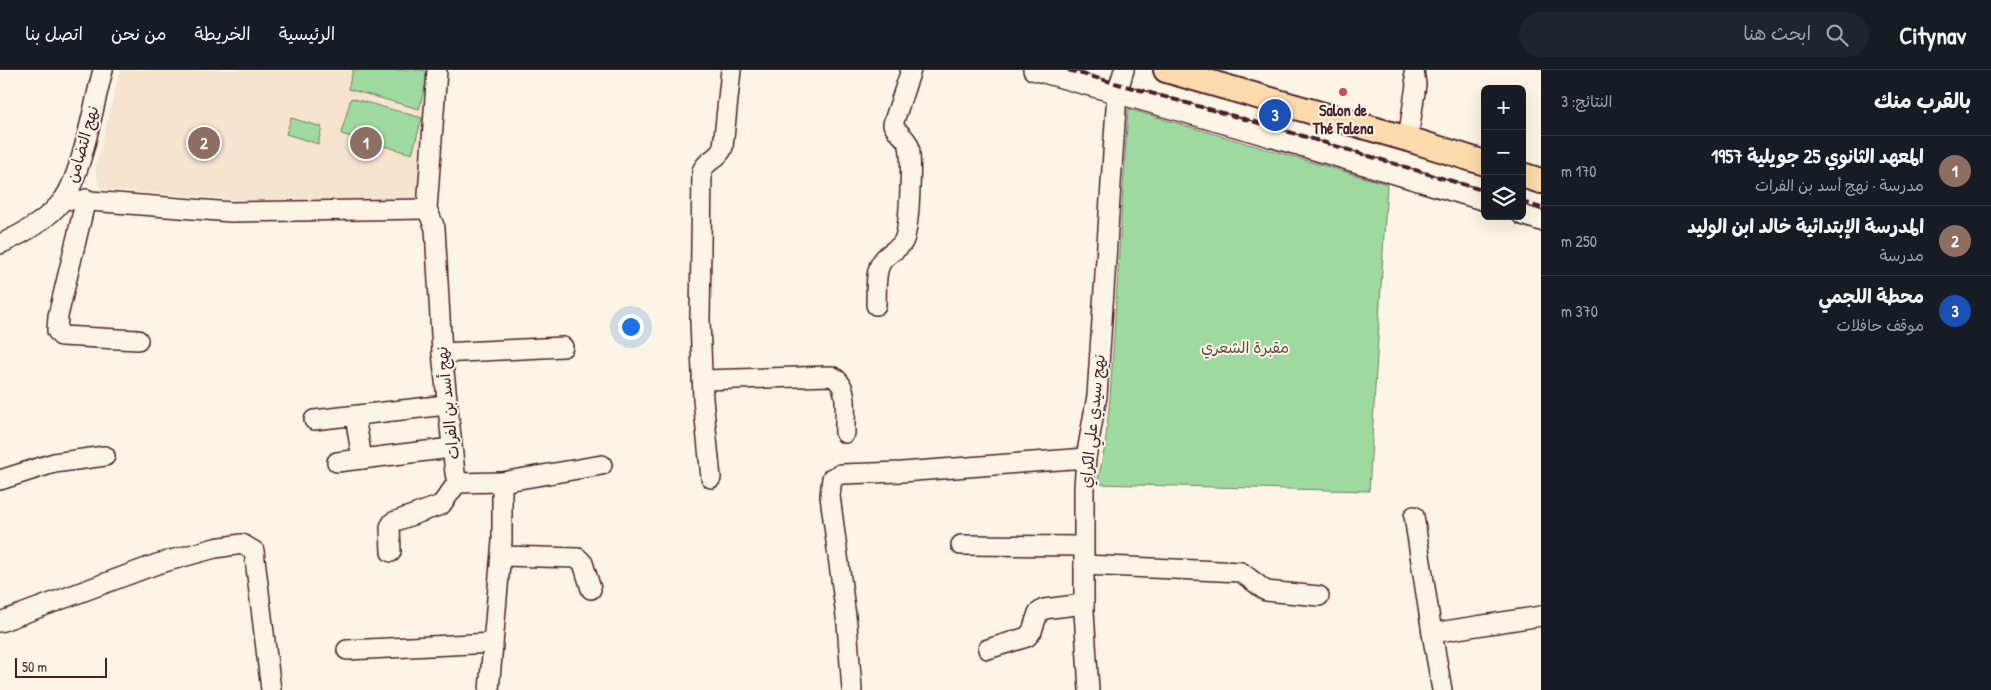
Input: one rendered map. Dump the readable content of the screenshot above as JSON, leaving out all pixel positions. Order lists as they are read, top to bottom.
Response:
{
  "streets": {
    "street": ["نهج التضامن", "نهج أسد بن الفرات", "نهج سيدي علي الكراي"]
  },
  "parks": ["مقبرة الشعري"],
  "places": ["Salon de Thé Falena"],
  "scale_bar": "50 m",
  "page": {
    "header": "Citynav",
    "search": "ابحث هنا",
    "nav": [
      "الرئيسية",
      "الخريطة",
      "من نحن",
      "اتصل بنا"
    ],
    "heading": ["بالقرب منك", "النتائج: 3"],
    "map_buttons": ["+", "−"],
    "pins": ["3", "1", "2"],
    "list": [
      {
        "mark": "1",
        "name": "المعهد الثانوي 25 جويلية 1957",
        "note": "مدرسة · نهج أسد بن الفرات",
        "value": "170 m"
      },
      {
        "mark": "2",
        "name": "المدرسة الإبتدائية خالد ابن الوليد",
        "note": "مدرسة",
        "value": "250 m"
      },
      {
        "mark": "3",
        "name": "محطة اللجمي",
        "note": "موقف حافلات",
        "value": "370 m"
      }
    ],
    "scale": "50 m"
  }
}
